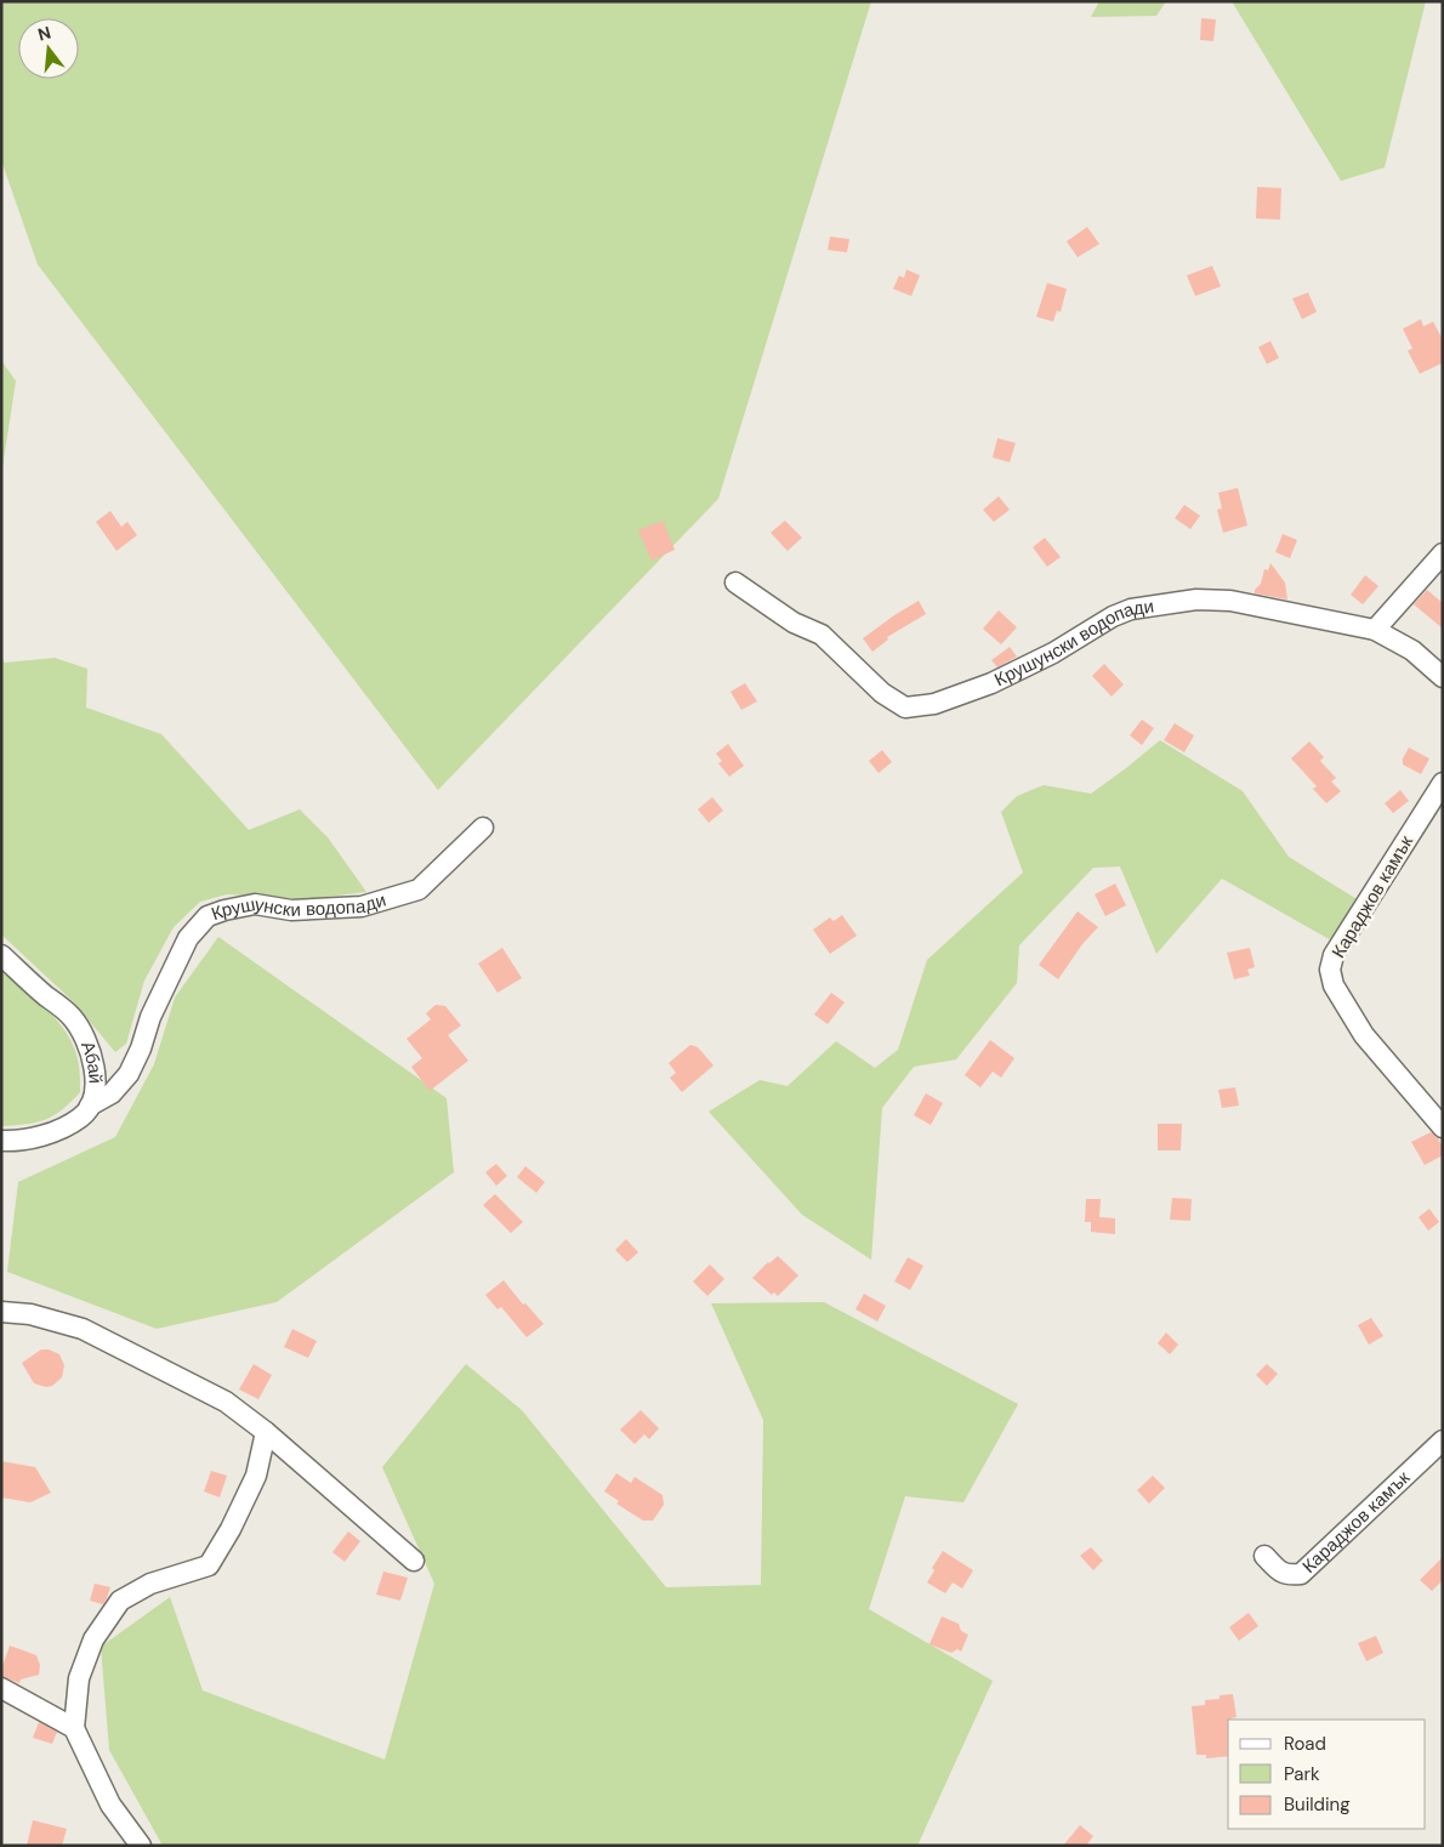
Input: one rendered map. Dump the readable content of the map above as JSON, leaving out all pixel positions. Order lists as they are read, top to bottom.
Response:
{
  "streets": {
    "street": ["Крушунски водопади", "Караджов камък", "Абай"]
  },
  "crossings": [
    ["Крушунски водопади", "Абай"]
  ],
  "legend": ["Road", "Park", "Building"],
  "north": "top"
}
